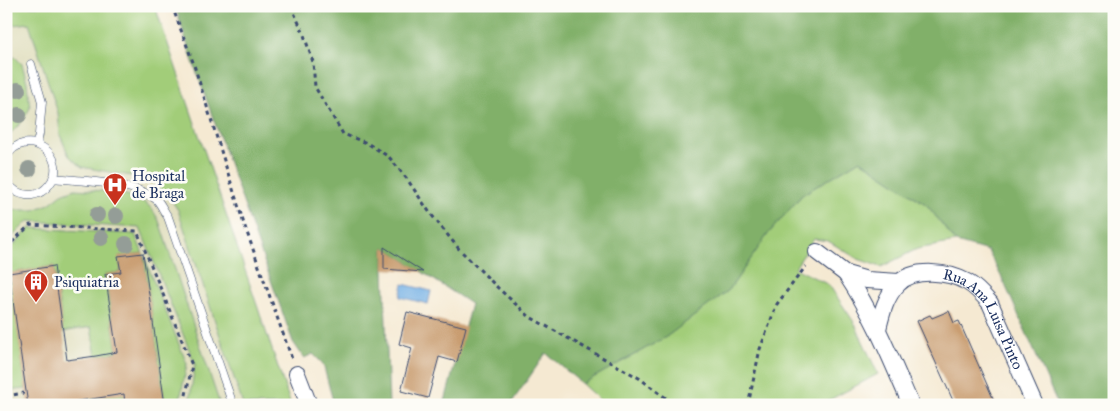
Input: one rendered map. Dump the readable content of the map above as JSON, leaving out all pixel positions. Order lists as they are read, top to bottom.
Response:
{
  "streets": {
    "street": ["Rua Ana Luisa Pinto"]
  },
  "places": {
    "hospital": ["Hospital de Braga"],
    "building": ["Psiquiatria"]
  }
}
